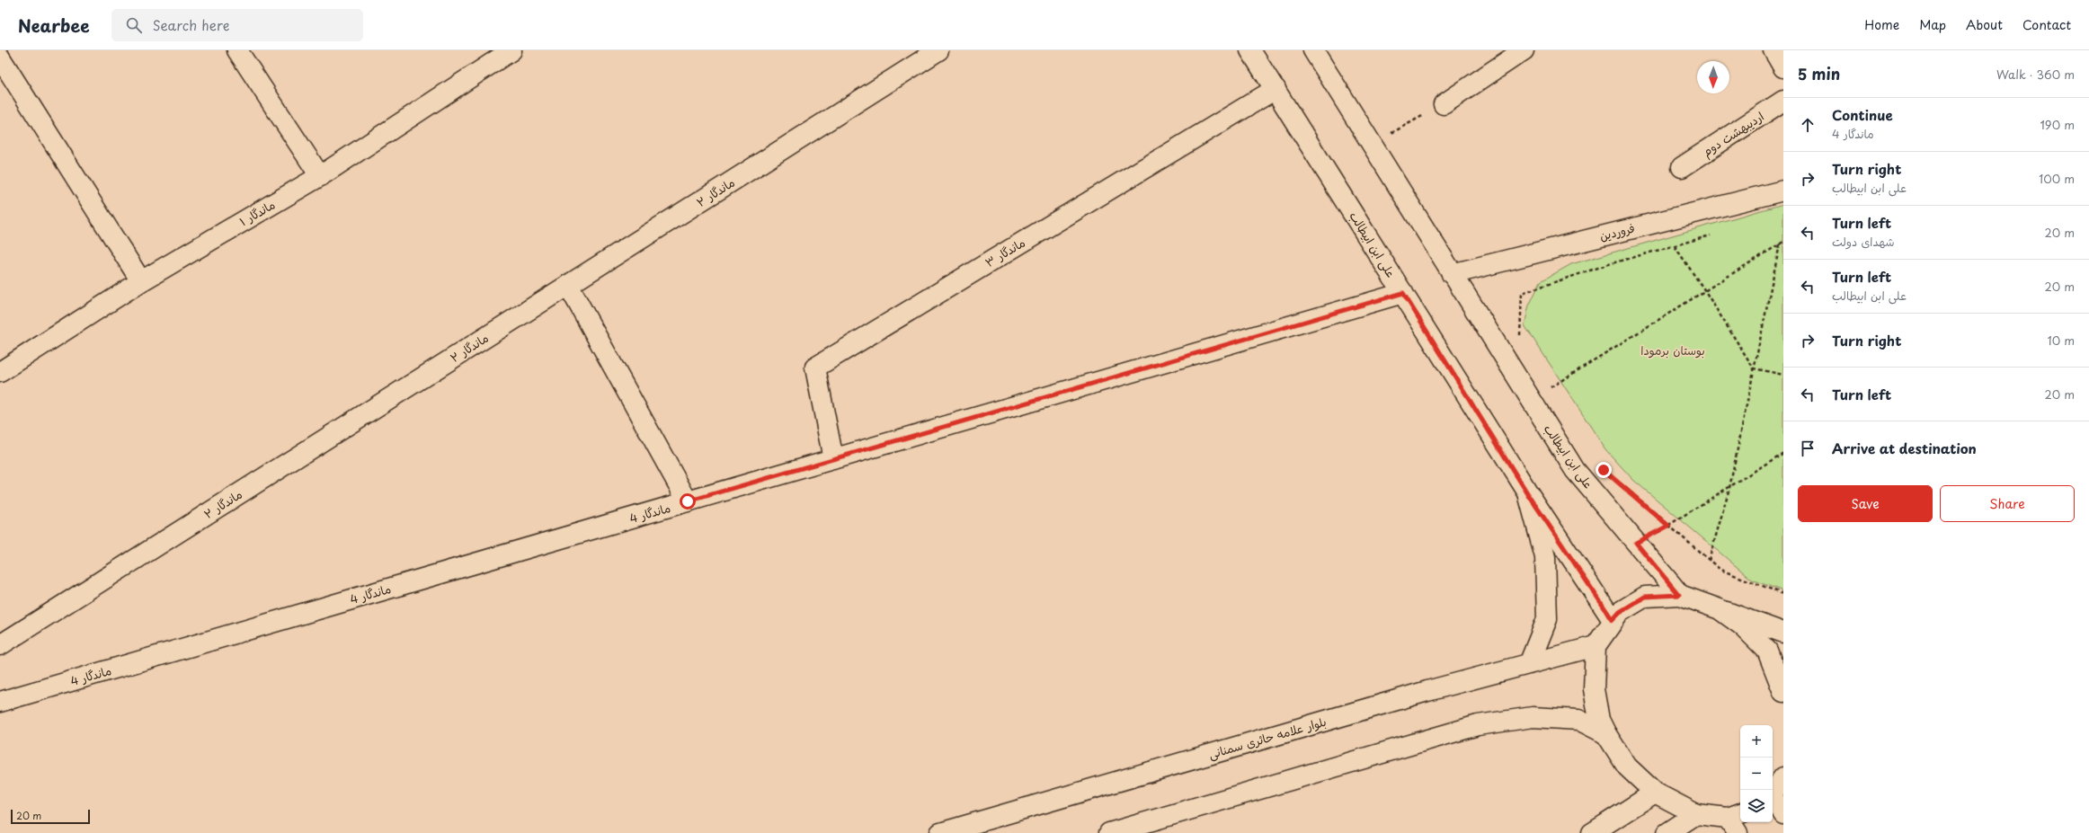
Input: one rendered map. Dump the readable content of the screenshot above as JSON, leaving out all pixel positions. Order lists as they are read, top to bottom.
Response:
{
  "streets": {
    "street": [
      "اردیبهشت دوم",
      "ماندگار ۲",
      "ماندگار ۱",
      "فروردین",
      "علی ابن ابیطالب",
      "ماندگار ۳",
      "ماندگار 4",
      "بلوار علامه حائری سمنانی"
    ]
  },
  "crossings": [
    ["فروردین", "علی ابن ابیطالب"],
    ["علی ابن ابیطالب", "ماندگار ۳"],
    ["علی ابن ابیطالب", "ماندگار 4"],
    ["ماندگار ۳", "ماندگار 4"]
  ],
  "parks": ["بوستان برمودا"],
  "scale_bar": "20 m",
  "north": "bottom",
  "page": {
    "header": "Nearbee",
    "search": "Search here",
    "nav": [
      "Home",
      "Map",
      "About",
      "Contact"
    ],
    "heading": ["5 min", "Walk · 360 m"],
    "list": [
      ["Continue", "ماندگار 4", "190 m"],
      ["Turn right", "علی ابن ابیطالب", "100 m"],
      ["Turn left", "شهدای دولت", "20 m"],
      ["Turn left", "علی ابن ابیطالب", "20 m"],
      ["Turn right", "10 m"],
      ["Turn left", "20 m"],
      "Arrive at destination"
    ],
    "buttons": ["Save", "Share"],
    "map_buttons": ["+", "−"],
    "scale": "20 m"
  }
}
